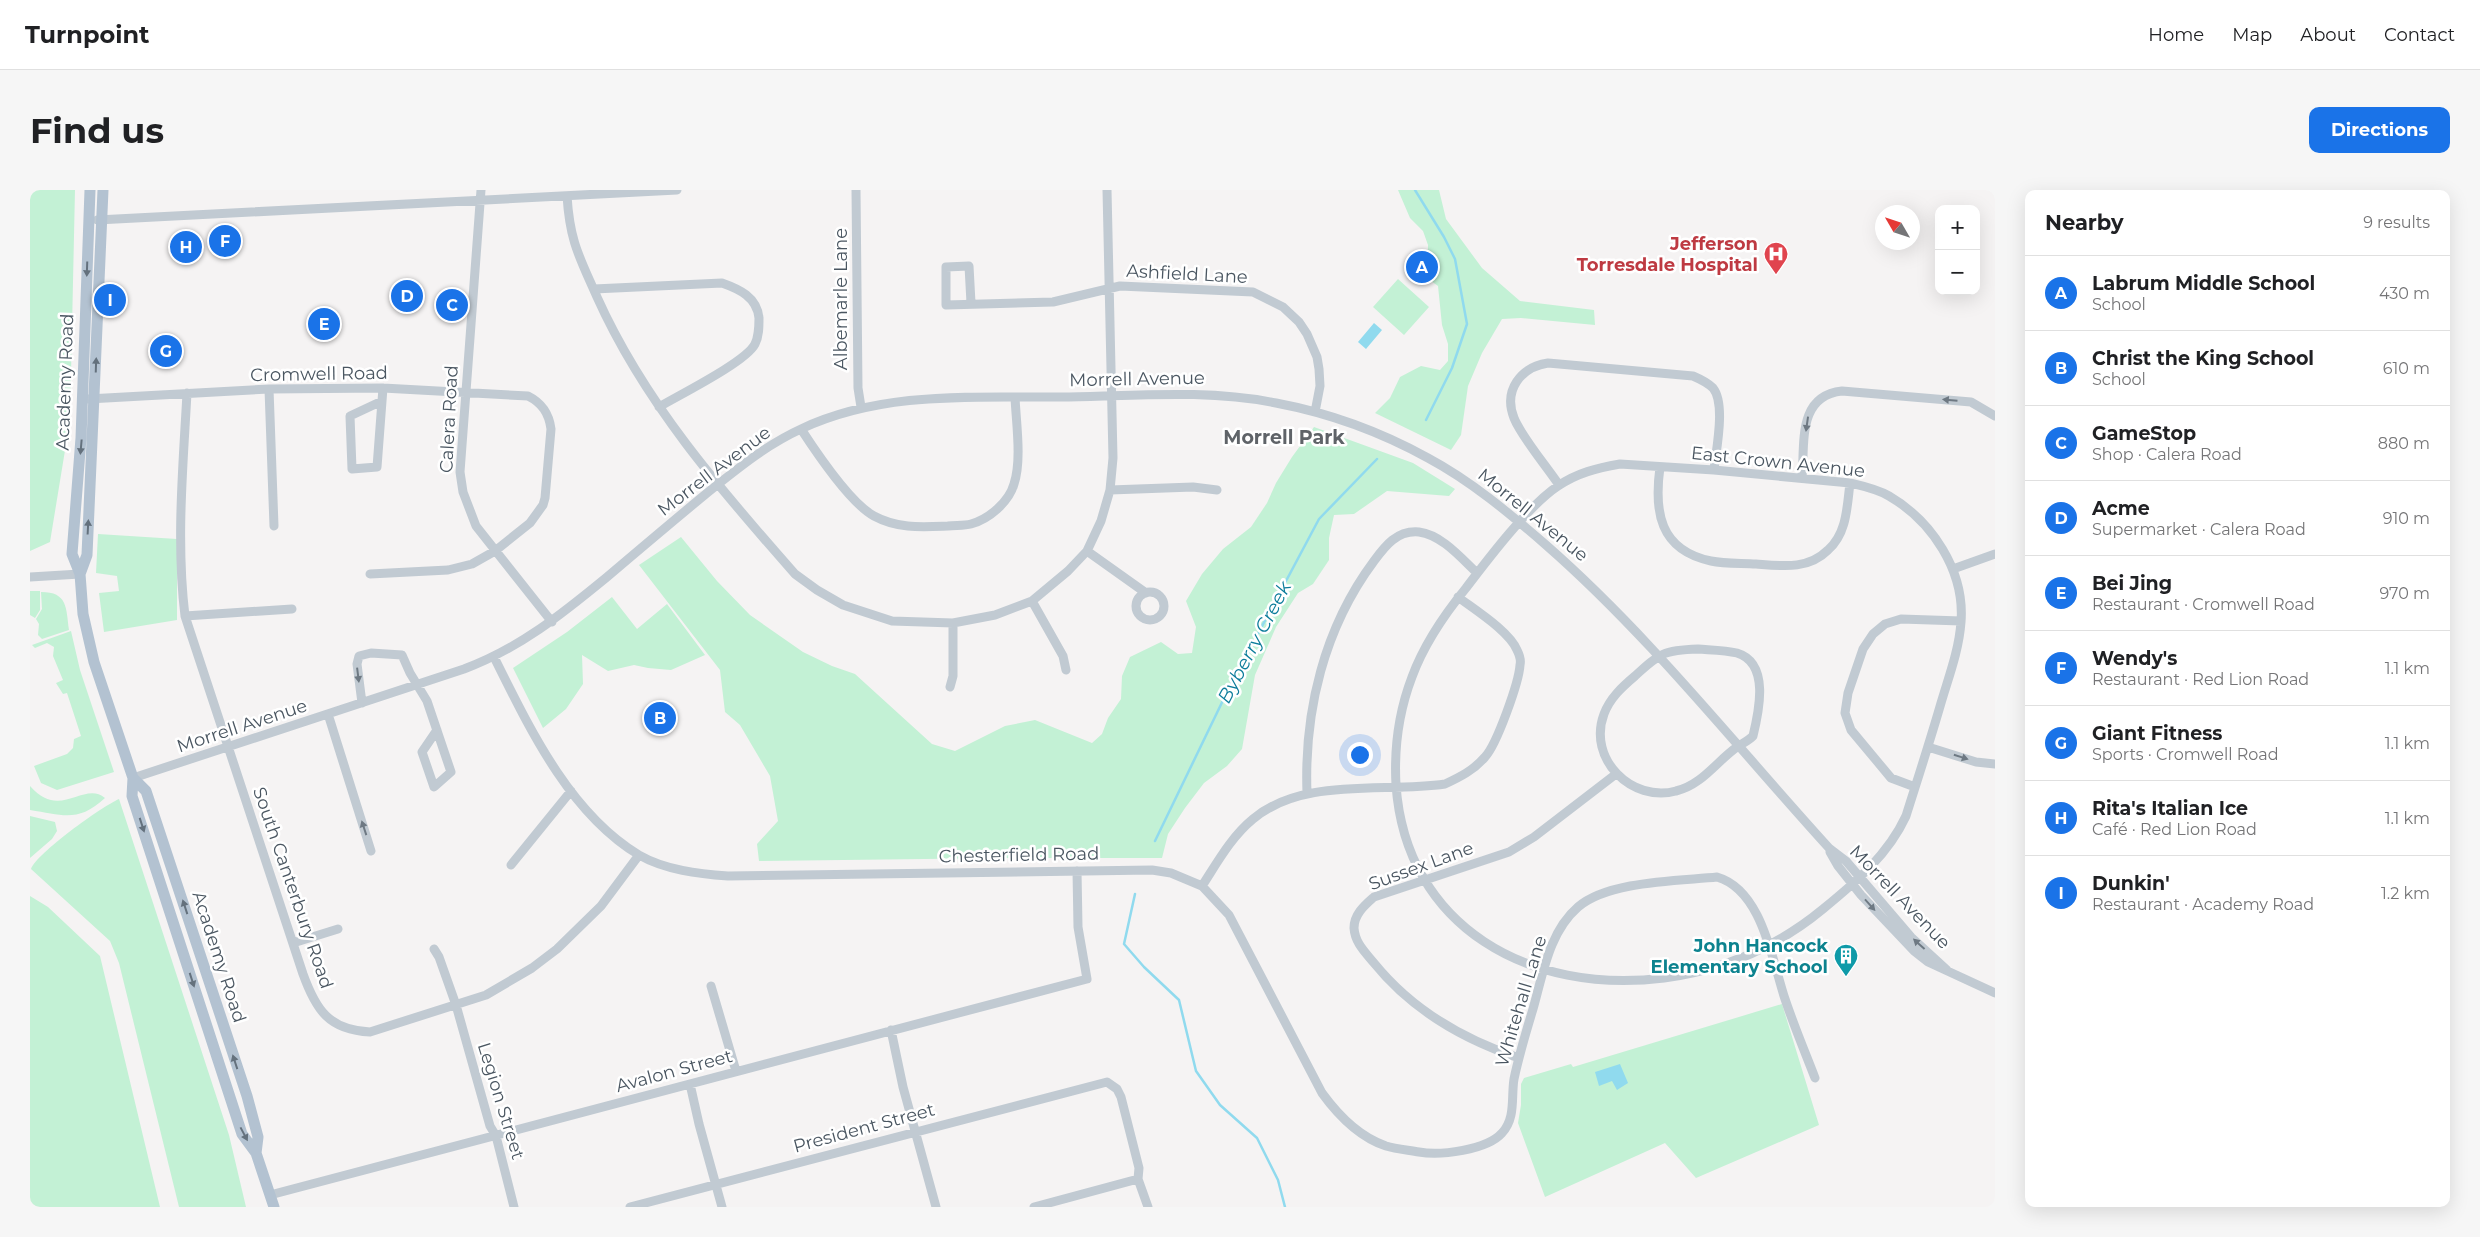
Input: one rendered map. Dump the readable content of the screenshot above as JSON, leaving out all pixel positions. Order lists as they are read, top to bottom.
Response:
{
  "streets": {
    "main road": ["Academy Road"],
    "street": [
      "Ashfield Lane",
      "Albemarle Lane",
      "Cromwell Road",
      "Morrell Avenue",
      "Calera Road",
      "East Crown Avenue",
      "Chesterfield Road",
      "Sussex Lane",
      "South Canterbury Road",
      "Whitehall Lane",
      "Avalon Street",
      "Legion Street",
      "President Street"
    ]
  },
  "crossings": [
    ["Ashfield Lane", "Morrell Avenue"],
    ["Albemarle Lane", "Morrell Avenue"],
    ["Cromwell Road", "Academy Road"],
    ["Cromwell Road", "Calera Road"],
    ["Cromwell Road", "South Canterbury Road"],
    ["Morrell Avenue", "Academy Road"],
    ["Morrell Avenue", "Calera Road"],
    ["Morrell Avenue", "East Crown Avenue"],
    ["Morrell Avenue", "Chesterfield Road"],
    ["Morrell Avenue", "Sussex Lane"],
    ["Morrell Avenue", "South Canterbury Road"],
    ["Academy Road", "Avalon Street"],
    ["East Crown Avenue", "Sussex Lane"],
    ["East Crown Avenue", "Whitehall Lane"],
    ["Chesterfield Road", "South Canterbury Road"],
    ["Chesterfield Road", "Whitehall Lane"],
    ["Chesterfield Road", "Avalon Street"],
    ["Sussex Lane", "Whitehall Lane"],
    ["South Canterbury Road", "Legion Street"],
    ["Avalon Street", "Legion Street"]
  ],
  "districts": ["Morrell Park"],
  "water": ["Byberry Creek"],
  "places": {
    "hospital": ["Jefferson Torresdale Hospital"],
    "building": ["John Hancock Elementary School"]
  },
  "north": "top left",
  "page": {
    "header": "Turnpoint",
    "nav": [
      "Home",
      "Map",
      "About",
      "Contact"
    ],
    "buttons": "Directions",
    "title": "Find us",
    "heading": ["Nearby", "9 results"],
    "map_buttons": ["+", "−"],
    "pins": [
      "F",
      "H",
      "A",
      "D",
      "I",
      "C",
      "E",
      "G",
      "B"
    ],
    "list": [
      {
        "mark": "A",
        "name": "Labrum Middle School",
        "note": "School",
        "value": "430 m"
      },
      {
        "mark": "B",
        "name": "Christ the King School",
        "note": "School",
        "value": "610 m"
      },
      {
        "mark": "C",
        "name": "GameStop",
        "note": "Shop · Calera Road",
        "value": "880 m"
      },
      {
        "mark": "D",
        "name": "Acme",
        "note": "Supermarket · Calera Road",
        "value": "910 m"
      },
      {
        "mark": "E",
        "name": "Bei Jing",
        "note": "Restaurant · Cromwell Road",
        "value": "970 m"
      },
      {
        "mark": "F",
        "name": "Wendy's",
        "note": "Restaurant · Red Lion Road",
        "value": "1.1 km"
      },
      {
        "mark": "G",
        "name": "Giant Fitness",
        "note": "Sports · Cromwell Road",
        "value": "1.1 km"
      },
      {
        "mark": "H",
        "name": "Rita's Italian Ice",
        "note": "Café · Red Lion Road",
        "value": "1.1 km"
      },
      {
        "mark": "I",
        "name": "Dunkin'",
        "note": "Restaurant · Academy Road",
        "value": "1.2 km"
      }
    ]
  }
}
